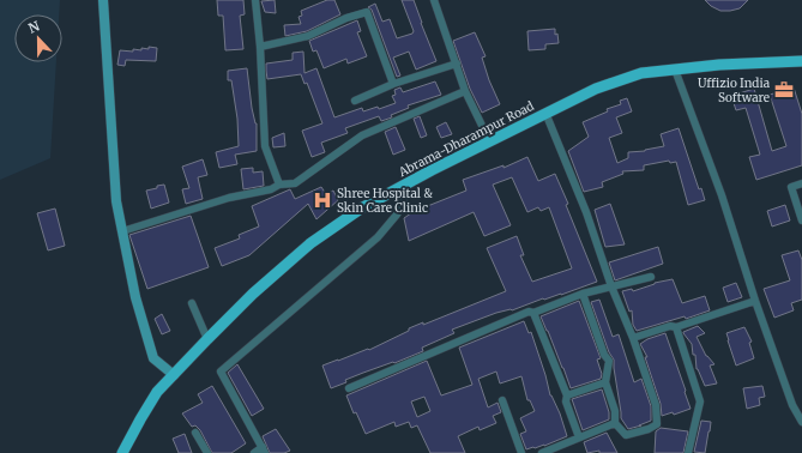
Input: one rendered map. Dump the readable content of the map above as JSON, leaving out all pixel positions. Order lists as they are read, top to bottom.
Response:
{
  "streets": {
    "main road": ["Abrama-Dharampur Road"]
  },
  "places": {
    "office": ["Uffizio India Software"],
    "hospital": ["Shree Hospital & Skin Care Clinic"]
  },
  "north": "top"
}
